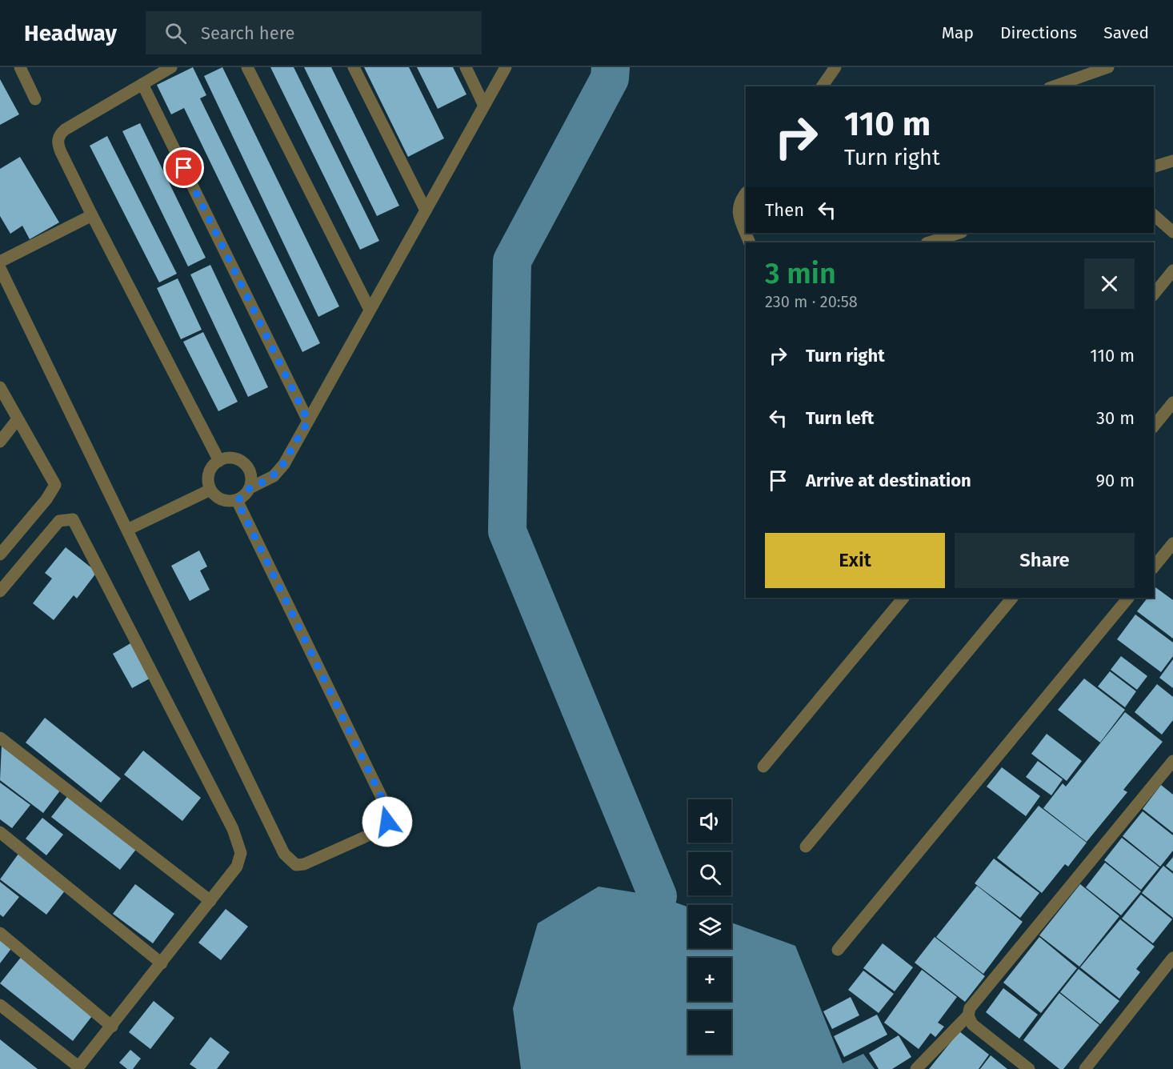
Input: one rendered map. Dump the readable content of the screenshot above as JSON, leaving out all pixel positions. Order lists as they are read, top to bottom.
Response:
{
  "page": {
    "header": "Headway",
    "search": "Search here",
    "nav": ["Map", "Directions", "Saved"],
    "turn": ["110 m", "Turn right"],
    "then": "Then",
    "heading": ["3 min", "230 m · 20:58"],
    "list": [
      {
        "name": "Turn right",
        "value": "110 m"
      },
      {
        "name": "Turn left",
        "value": "30 m"
      },
      {
        "name": "Arrive at destination",
        "value": "90 m"
      }
    ],
    "buttons": ["Exit", "Share"],
    "map_buttons": ["+", "−"]
  }
}
